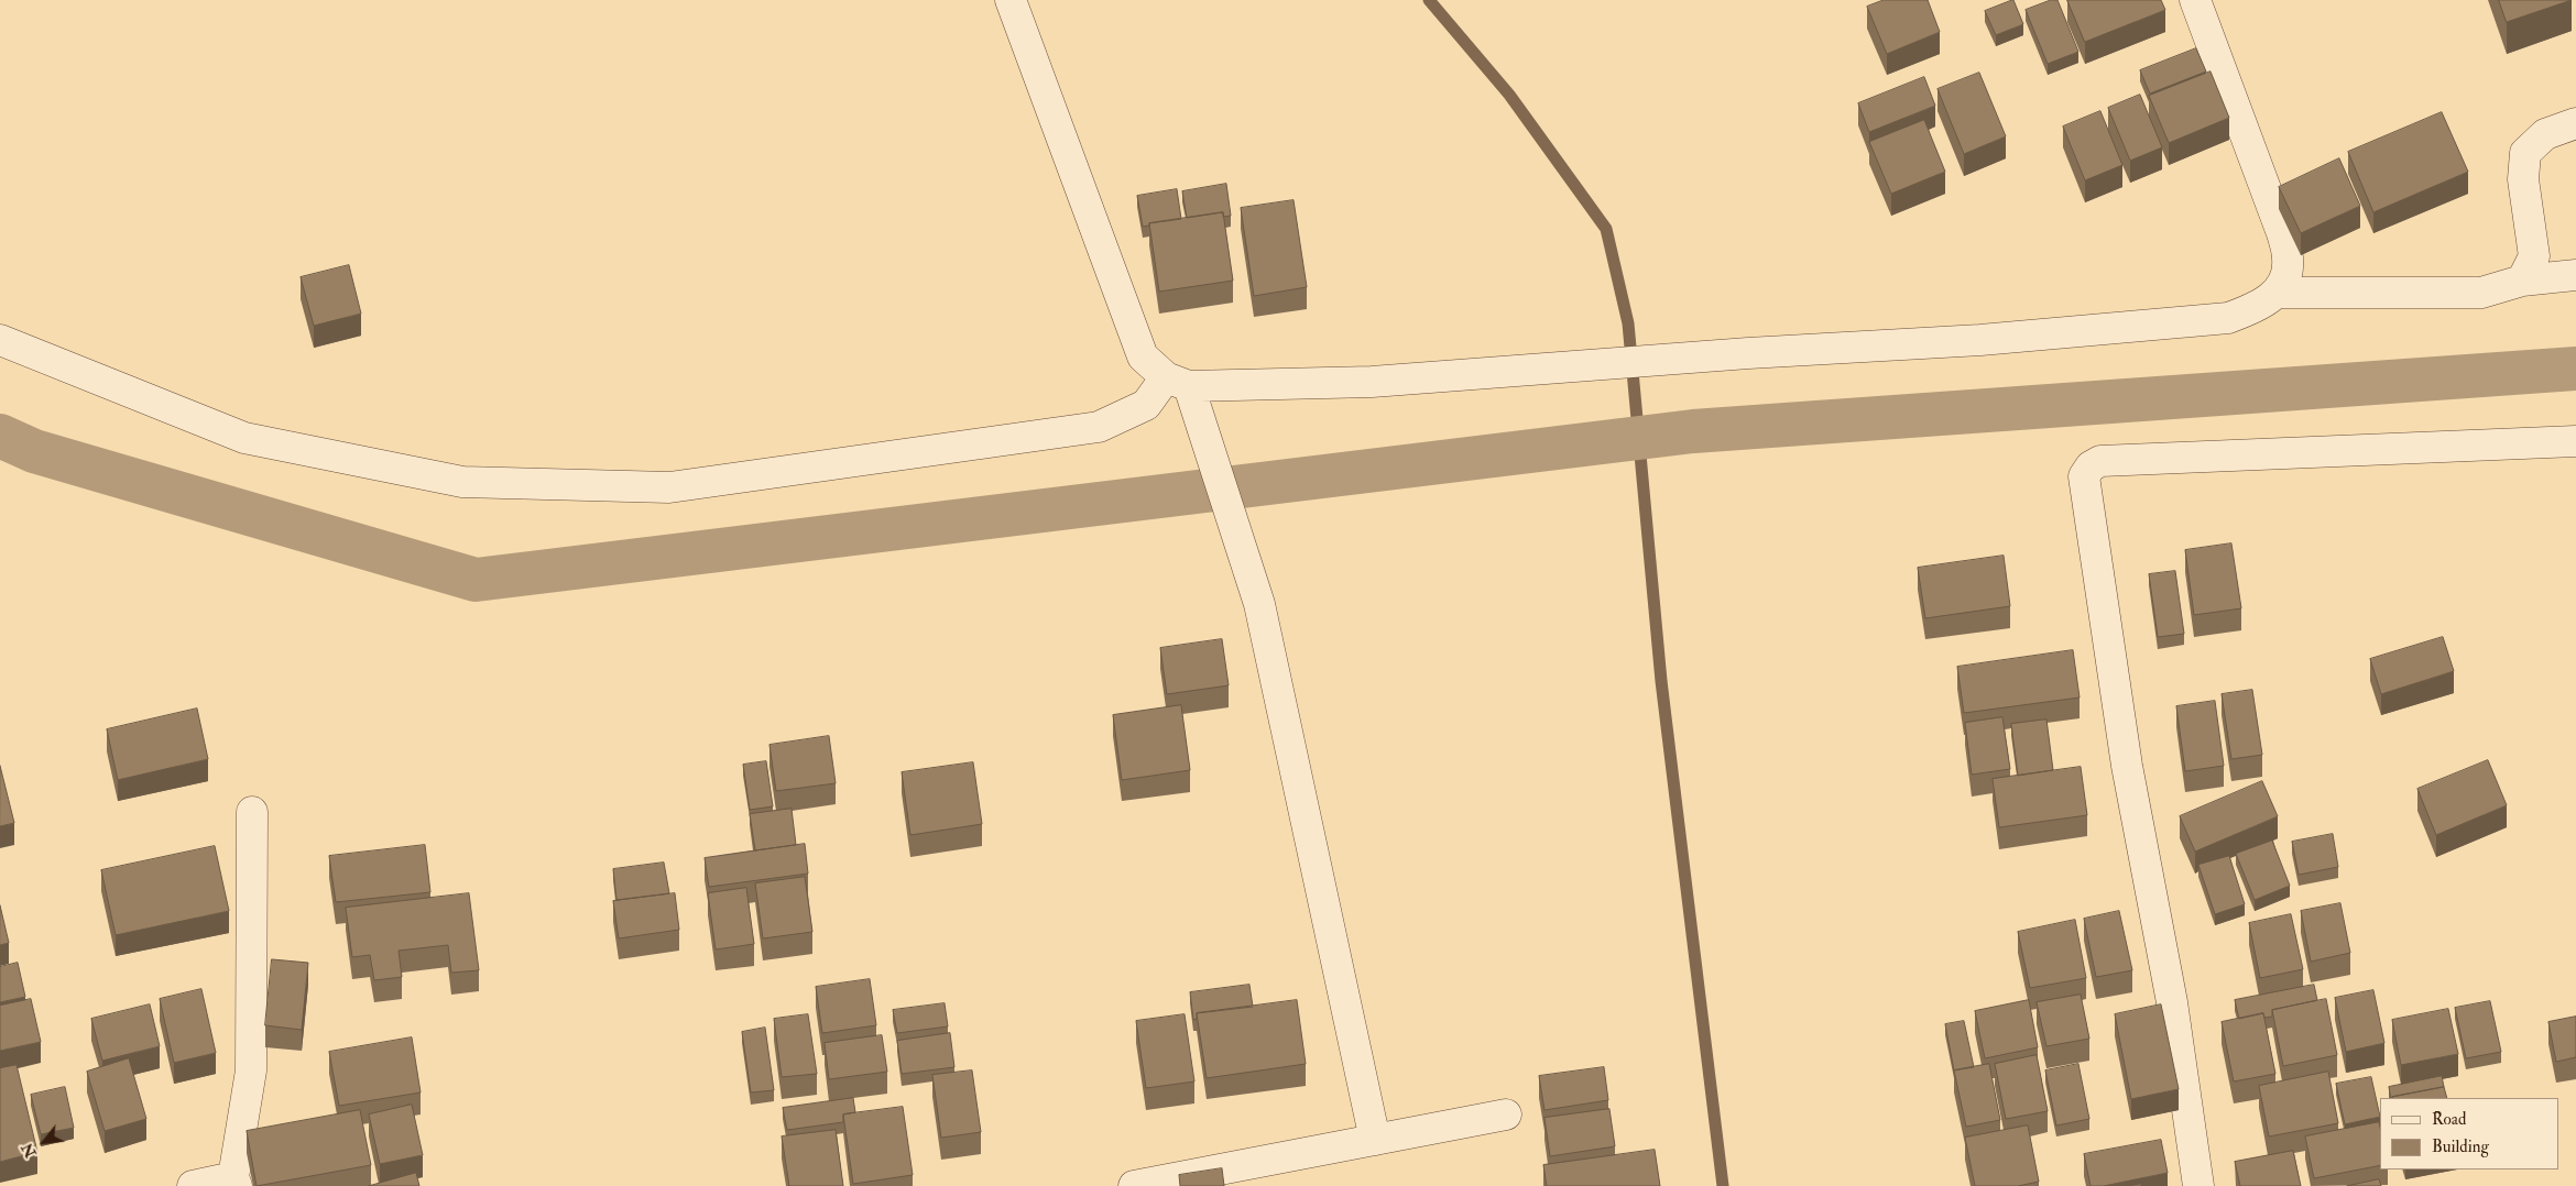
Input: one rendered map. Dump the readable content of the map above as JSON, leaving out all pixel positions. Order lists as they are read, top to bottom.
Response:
{
  "legend": ["Road", "Building"],
  "north": "bottom left"
}
